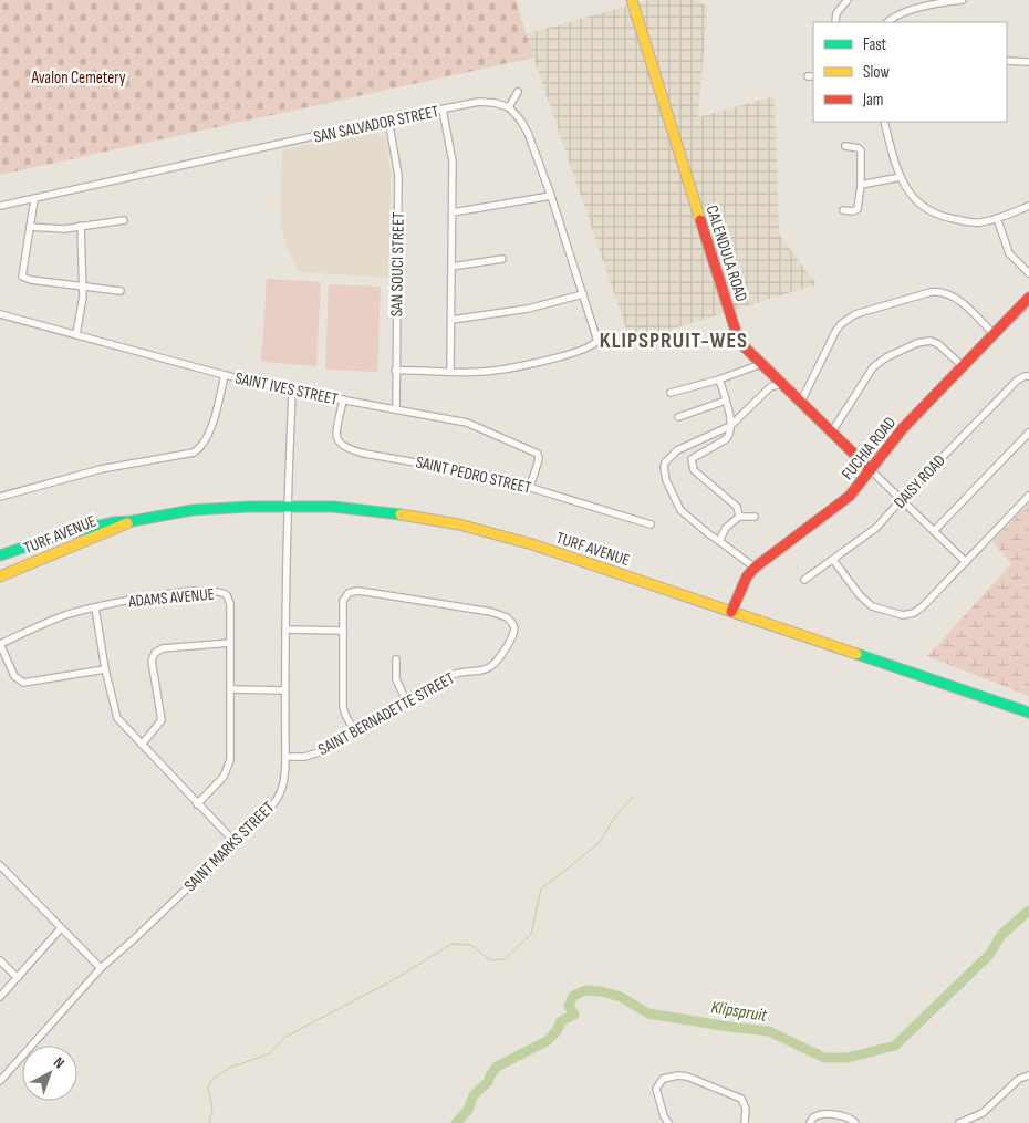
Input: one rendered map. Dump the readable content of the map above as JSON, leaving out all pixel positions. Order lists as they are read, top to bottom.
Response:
{
  "streets": {
    "main road": ["CALENDULA ROAD", "FUCHIA ROAD", "TURF AVENUE"],
    "street": [
      "SAN SALVADOR STREET",
      "SAN SOUCI STREET",
      "SAINT IVES STREET",
      "SAINT PEDRO STREET",
      "DAISY ROAD",
      "ADAMS AVENUE",
      "SAINT BERNADETTE STREET",
      "SAINT MARKS STREET"
    ]
  },
  "crossings": [
    ["SAN SALVADOR STREET", "SAN SOUCI STREET"],
    ["CALENDULA ROAD", "FUCHIA ROAD"],
    ["CALENDULA ROAD", "DAISY ROAD"],
    ["SAN SOUCI STREET", "SAINT IVES STREET"],
    ["SAINT IVES STREET", "SAINT PEDRO STREET"],
    ["SAINT IVES STREET", "SAINT MARKS STREET"],
    ["FUCHIA ROAD", "TURF AVENUE"],
    ["TURF AVENUE", "SAINT MARKS STREET"],
    ["SAINT BERNADETTE STREET", "SAINT MARKS STREET"]
  ],
  "districts": ["KLIPSPRUIT-WES"],
  "water": ["Klipspruit"],
  "parks": ["Avalon Cemetery"],
  "legend": ["Fast", "Slow", "Jam"],
  "north": "top right"
}
